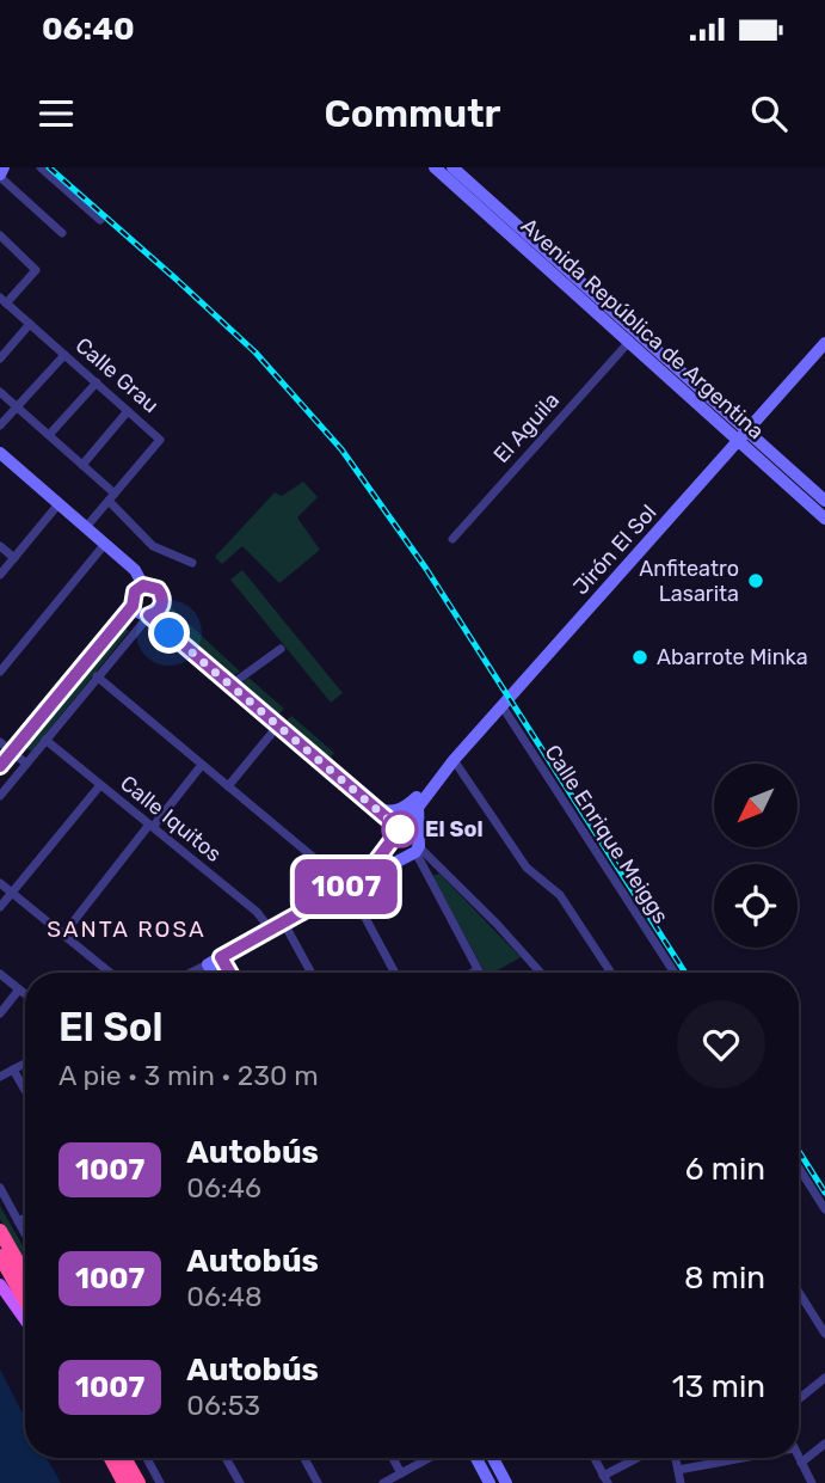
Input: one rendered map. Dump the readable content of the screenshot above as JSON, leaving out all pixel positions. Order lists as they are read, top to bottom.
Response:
{
  "streets": {
    "street": [
      "Avenida República de Argentina",
      "Calle Grau",
      "El Aguila",
      "Jirón El Sol",
      "Calle Iquitos",
      "Calle Enrique Meiggs"
    ]
  },
  "crossings": [
    ["Avenida República de Argentina", "El Aguila"],
    ["Avenida República de Argentina", "Jirón El Sol"],
    ["Jirón El Sol", "Calle Enrique Meiggs"]
  ],
  "districts": ["SANTA ROSA"],
  "places": ["Anfiteatro Lasarita", "Abarrote Minka", "El Sol"],
  "lines": ["bus line 1007"],
  "north": "bottom left",
  "page": {
    "status": "06:40",
    "header": "Commutr",
    "on_map": "1007",
    "heading": ["El Sol", "A pie · 3 min · 230 m"],
    "list": [
      {
        "mark": "1007",
        "name": "Autobús",
        "note": "06:46",
        "value": "6 min"
      },
      {
        "mark": "1007",
        "name": "Autobús",
        "note": "06:48",
        "value": "8 min"
      },
      {
        "mark": "1007",
        "name": "Autobús",
        "note": "06:53",
        "value": "13 min"
      }
    ]
  }
}
